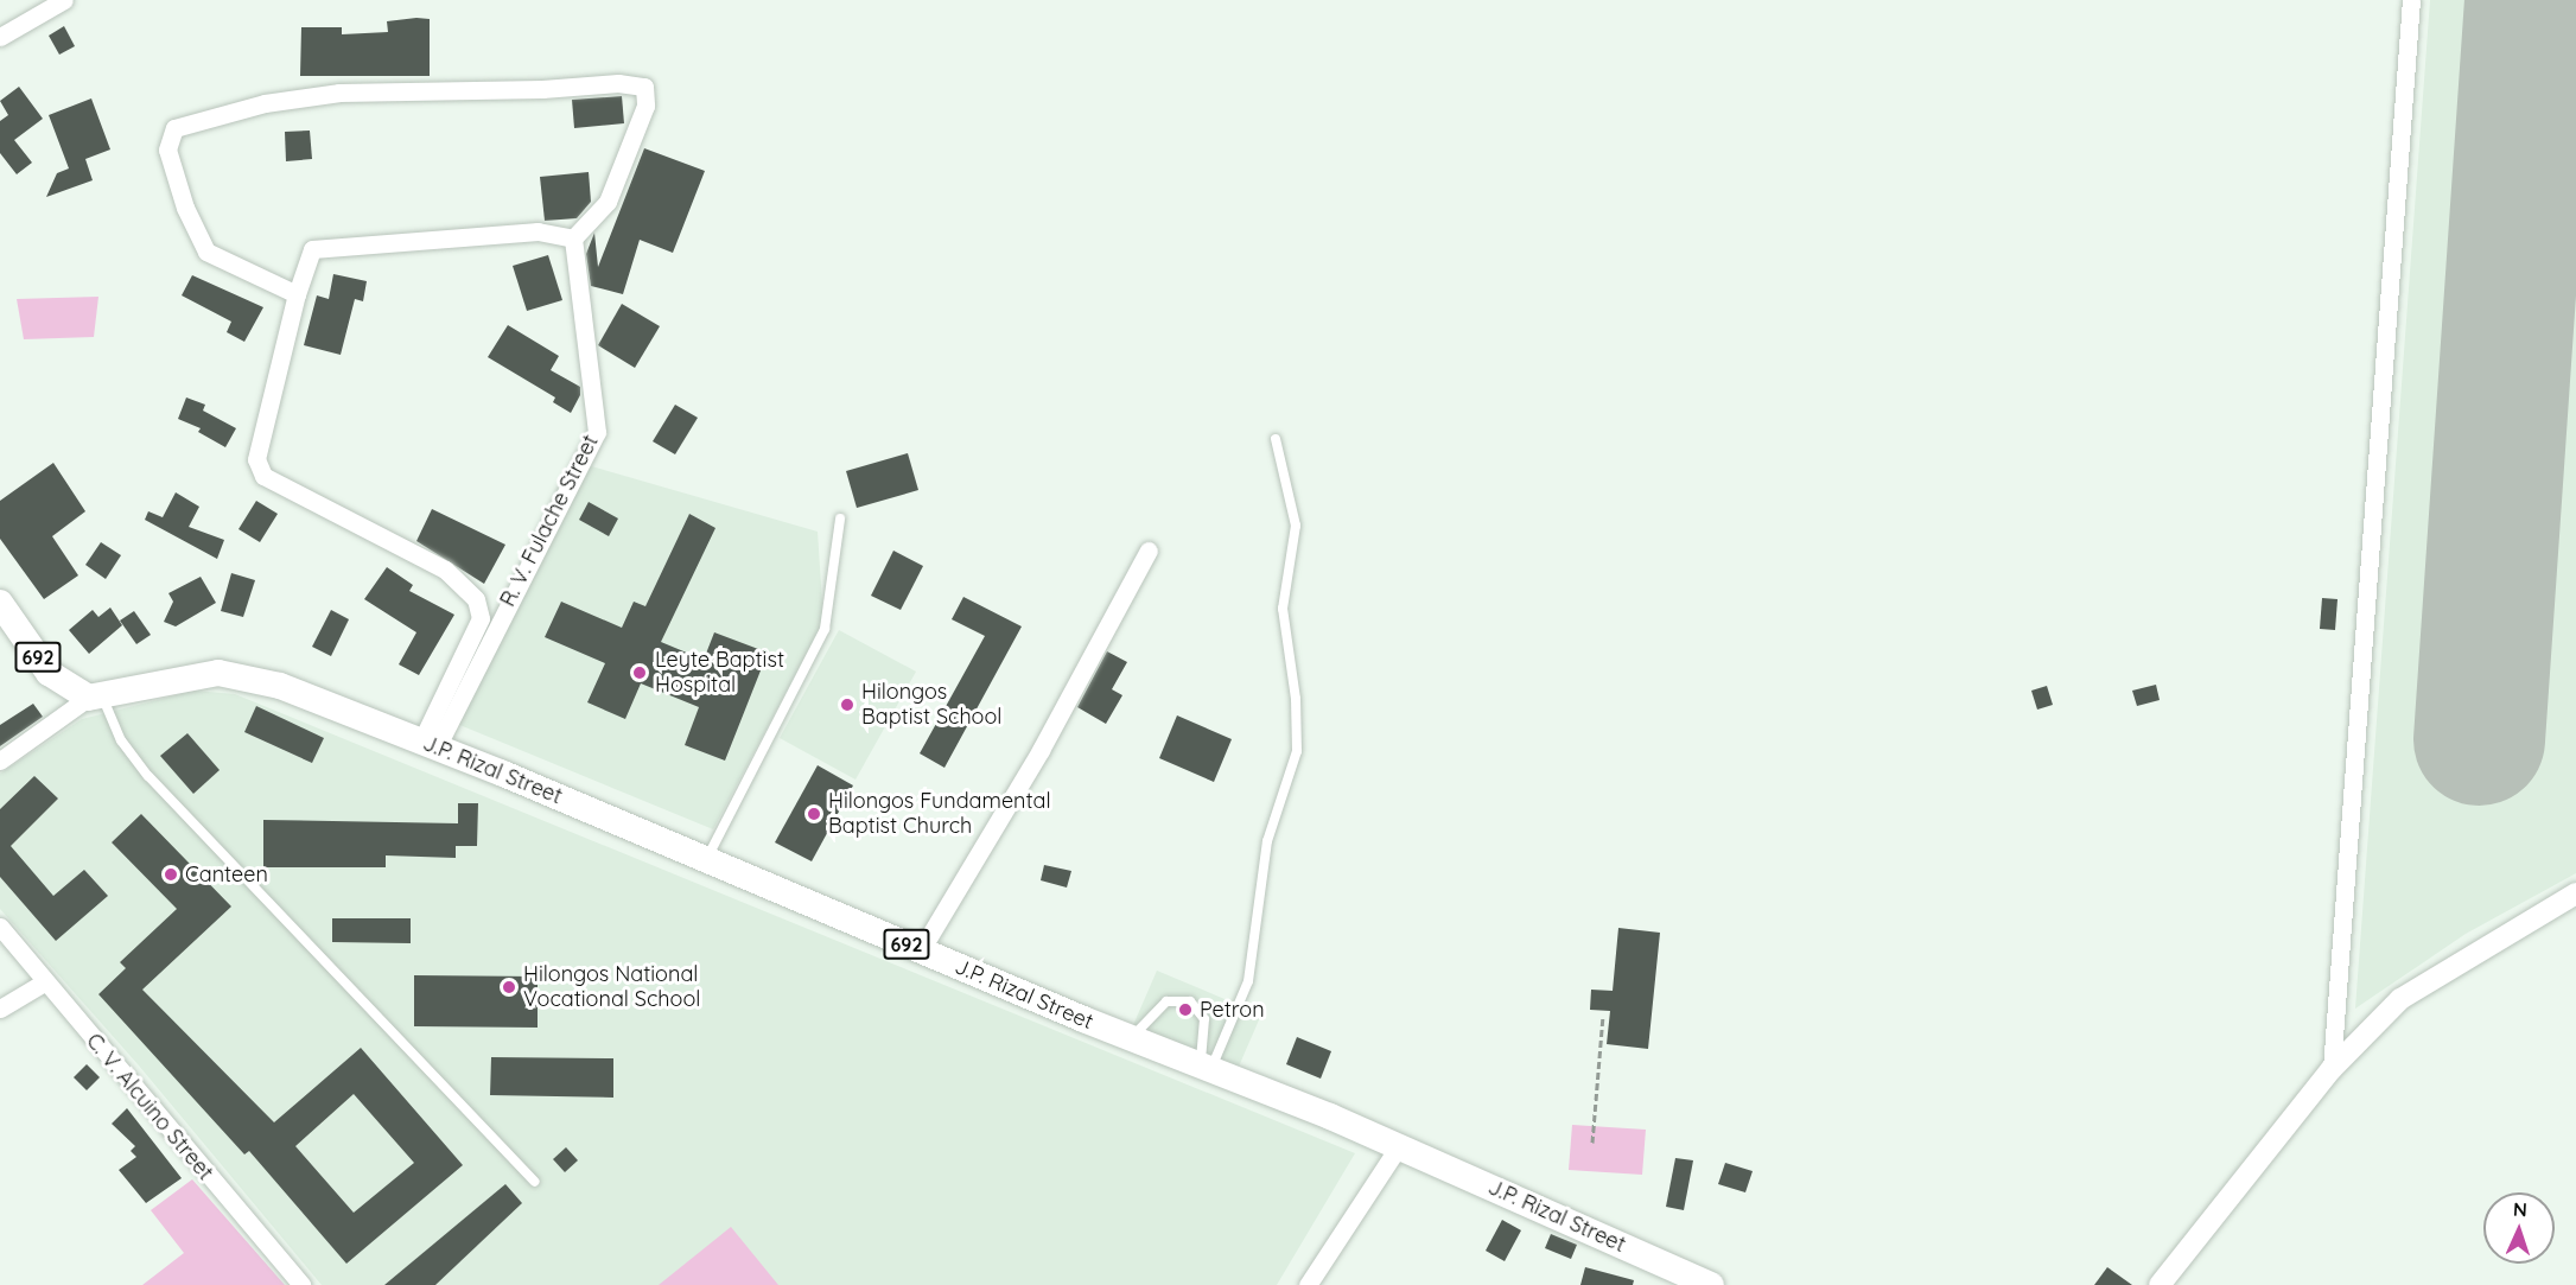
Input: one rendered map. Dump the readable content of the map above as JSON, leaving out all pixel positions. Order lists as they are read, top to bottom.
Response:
{
  "streets": {
    "main road": ["692", "J.P. Rizal Street"],
    "street": ["R. V. Fulache Street", "C. V. Alcuino Street"]
  },
  "crossings": [
    ["R. V. Fulache Street", "J.P. Rizal Street"],
    ["692", "J.P. Rizal Street"]
  ],
  "places": [
    "Leyte Baptist Hospital",
    "Hilongos Baptist School",
    "Hilongos Fundamental Baptist Church",
    "Canteen",
    "Hilongos National Vocational School",
    "Petron"
  ],
  "north": "top"
}
